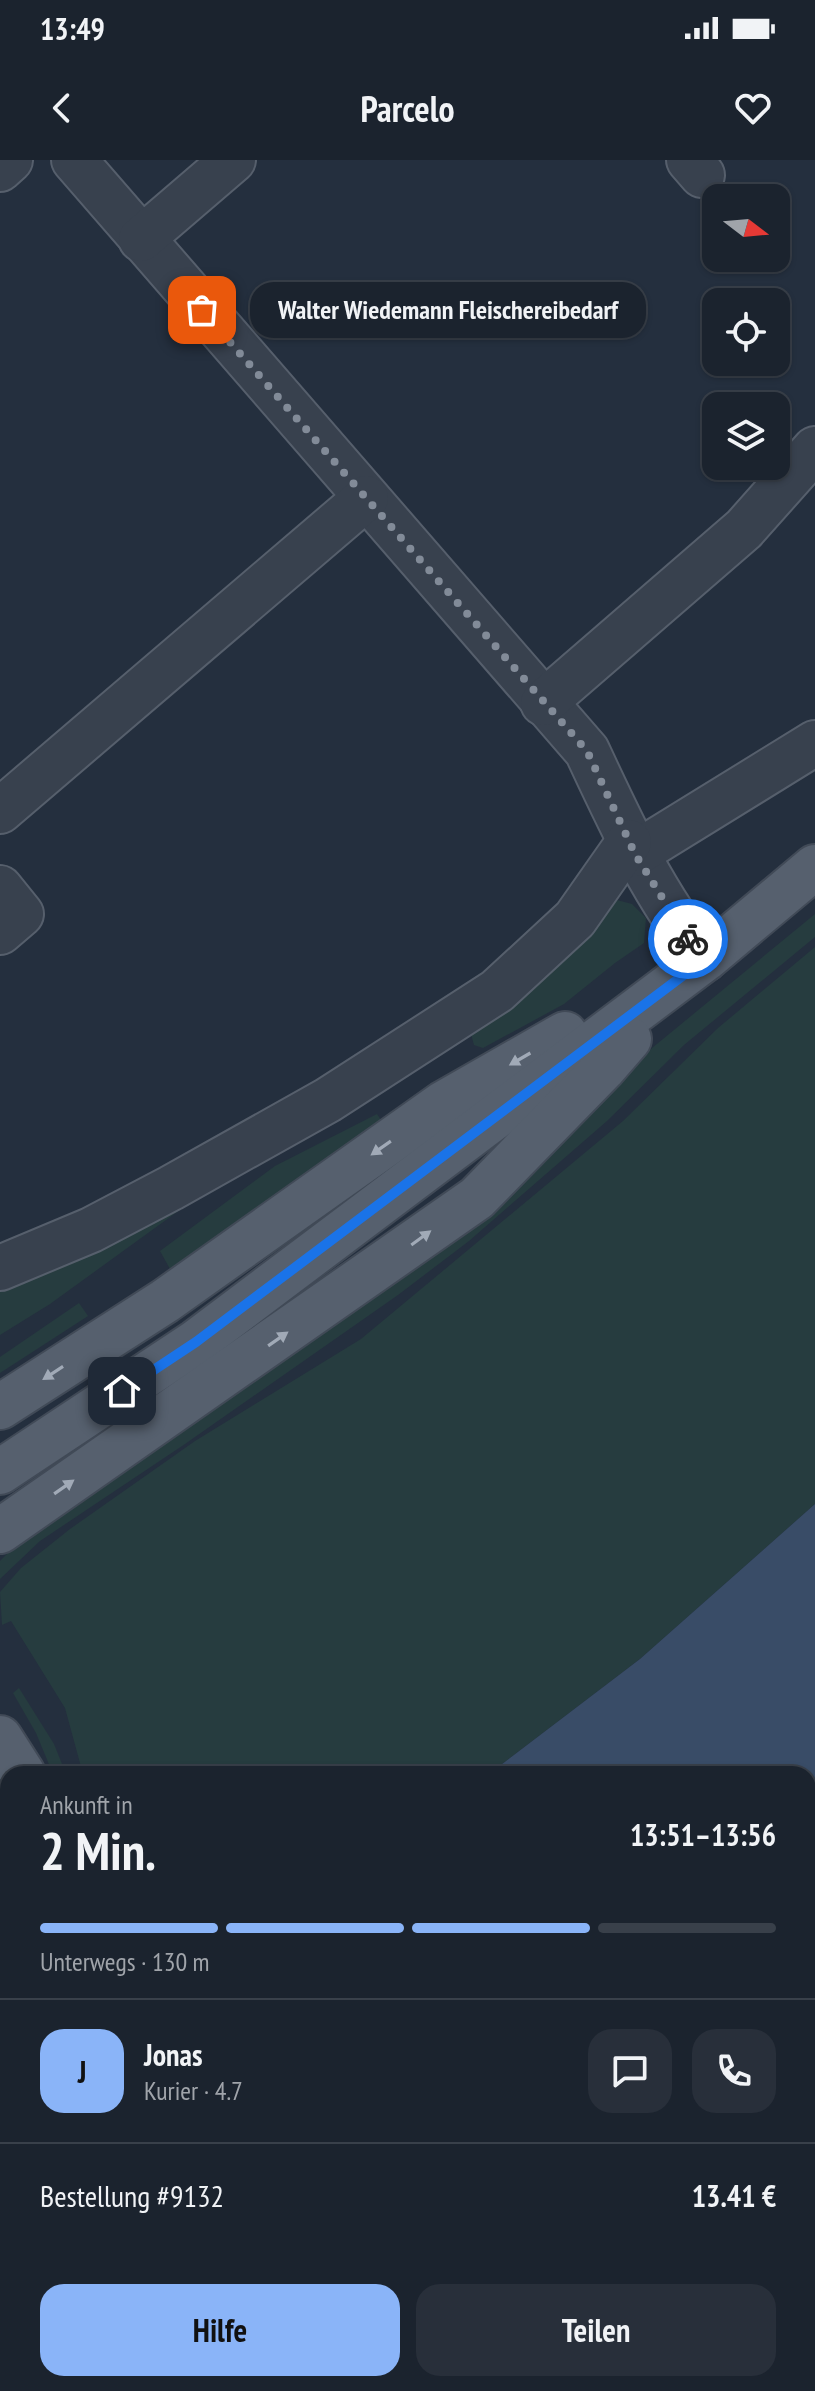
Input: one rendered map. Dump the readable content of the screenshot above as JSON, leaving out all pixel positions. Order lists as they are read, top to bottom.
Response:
{
  "places": ["Walter Wiedemann Fleischereibedarf"],
  "north": "right",
  "page": {
    "status": "13:49",
    "header": "Parcelo",
    "bubble": "Walter Wiedemann Fleischereibedarf",
    "heading": ["2 Min.", "Ankunft in", "13:51–13:56"],
    "panel": [
      "Jonas",
      "Kurier · 4.7",
      "Bestellung #9132",
      "13.41 €"
    ],
    "bar": "Unterwegs · 130 m",
    "round": "J",
    "buttons": ["Hilfe", "Teilen"]
  }
}
